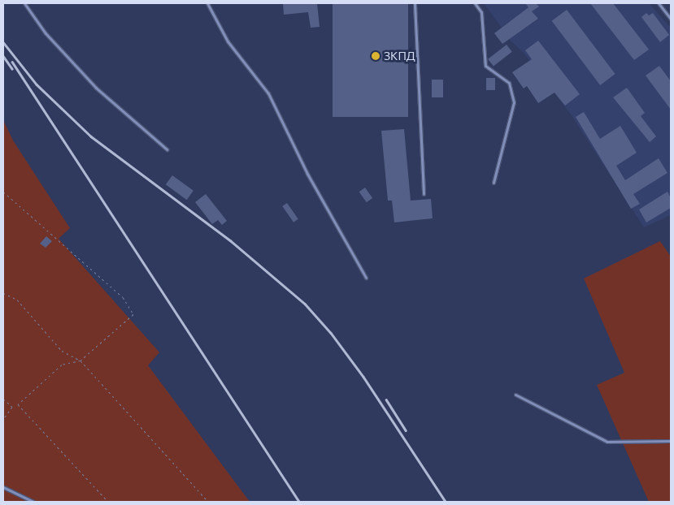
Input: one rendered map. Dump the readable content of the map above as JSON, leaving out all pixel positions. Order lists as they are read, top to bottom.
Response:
{
  "places": ["ЗКПД"]
}
